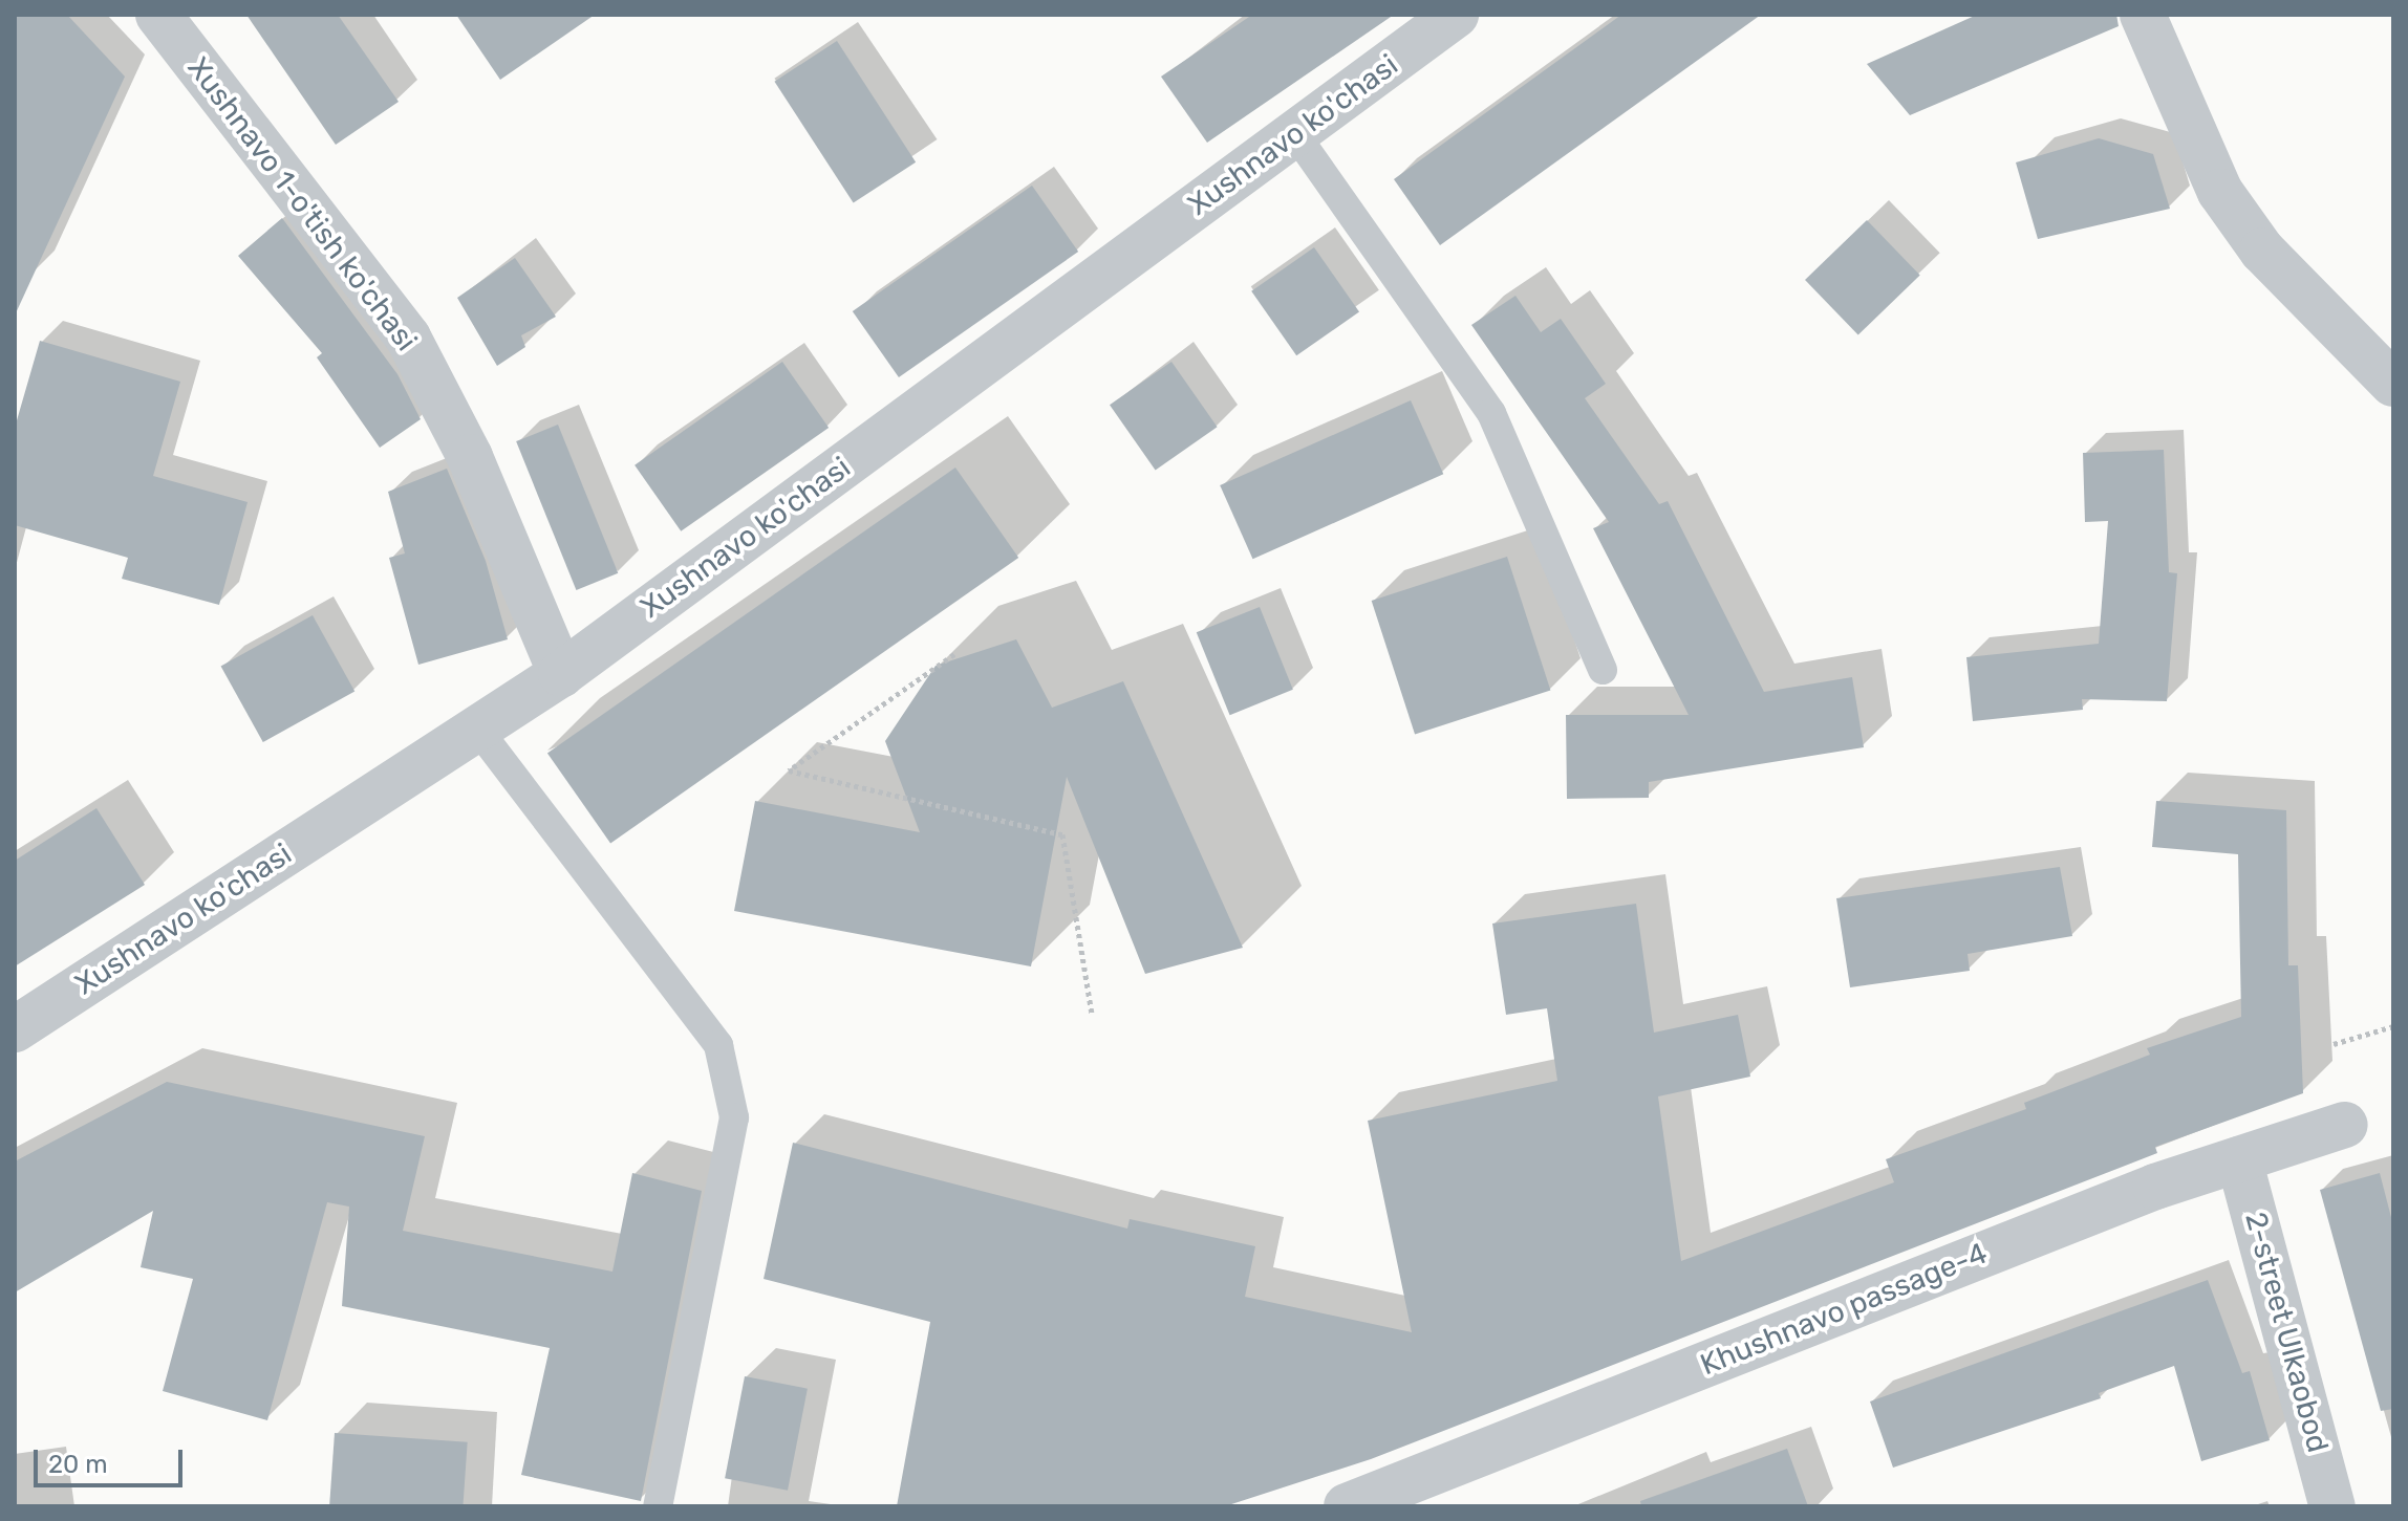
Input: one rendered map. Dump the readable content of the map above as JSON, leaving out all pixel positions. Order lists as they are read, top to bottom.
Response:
{
  "streets": {
    "street": [
      "Xushnavo ko'chasi",
      "Xushnavo 1-o'tish ko'chasi",
      "Khushnavo passage-4",
      "2-street Ulkaobod"
    ]
  },
  "crossings": [
    ["Xushnavo ko'chasi", "Xushnavo 1-o'tish ko'chasi"],
    ["Khushnavo passage-4", "2-street Ulkaobod"]
  ],
  "scale_bar": "20 m"
}
